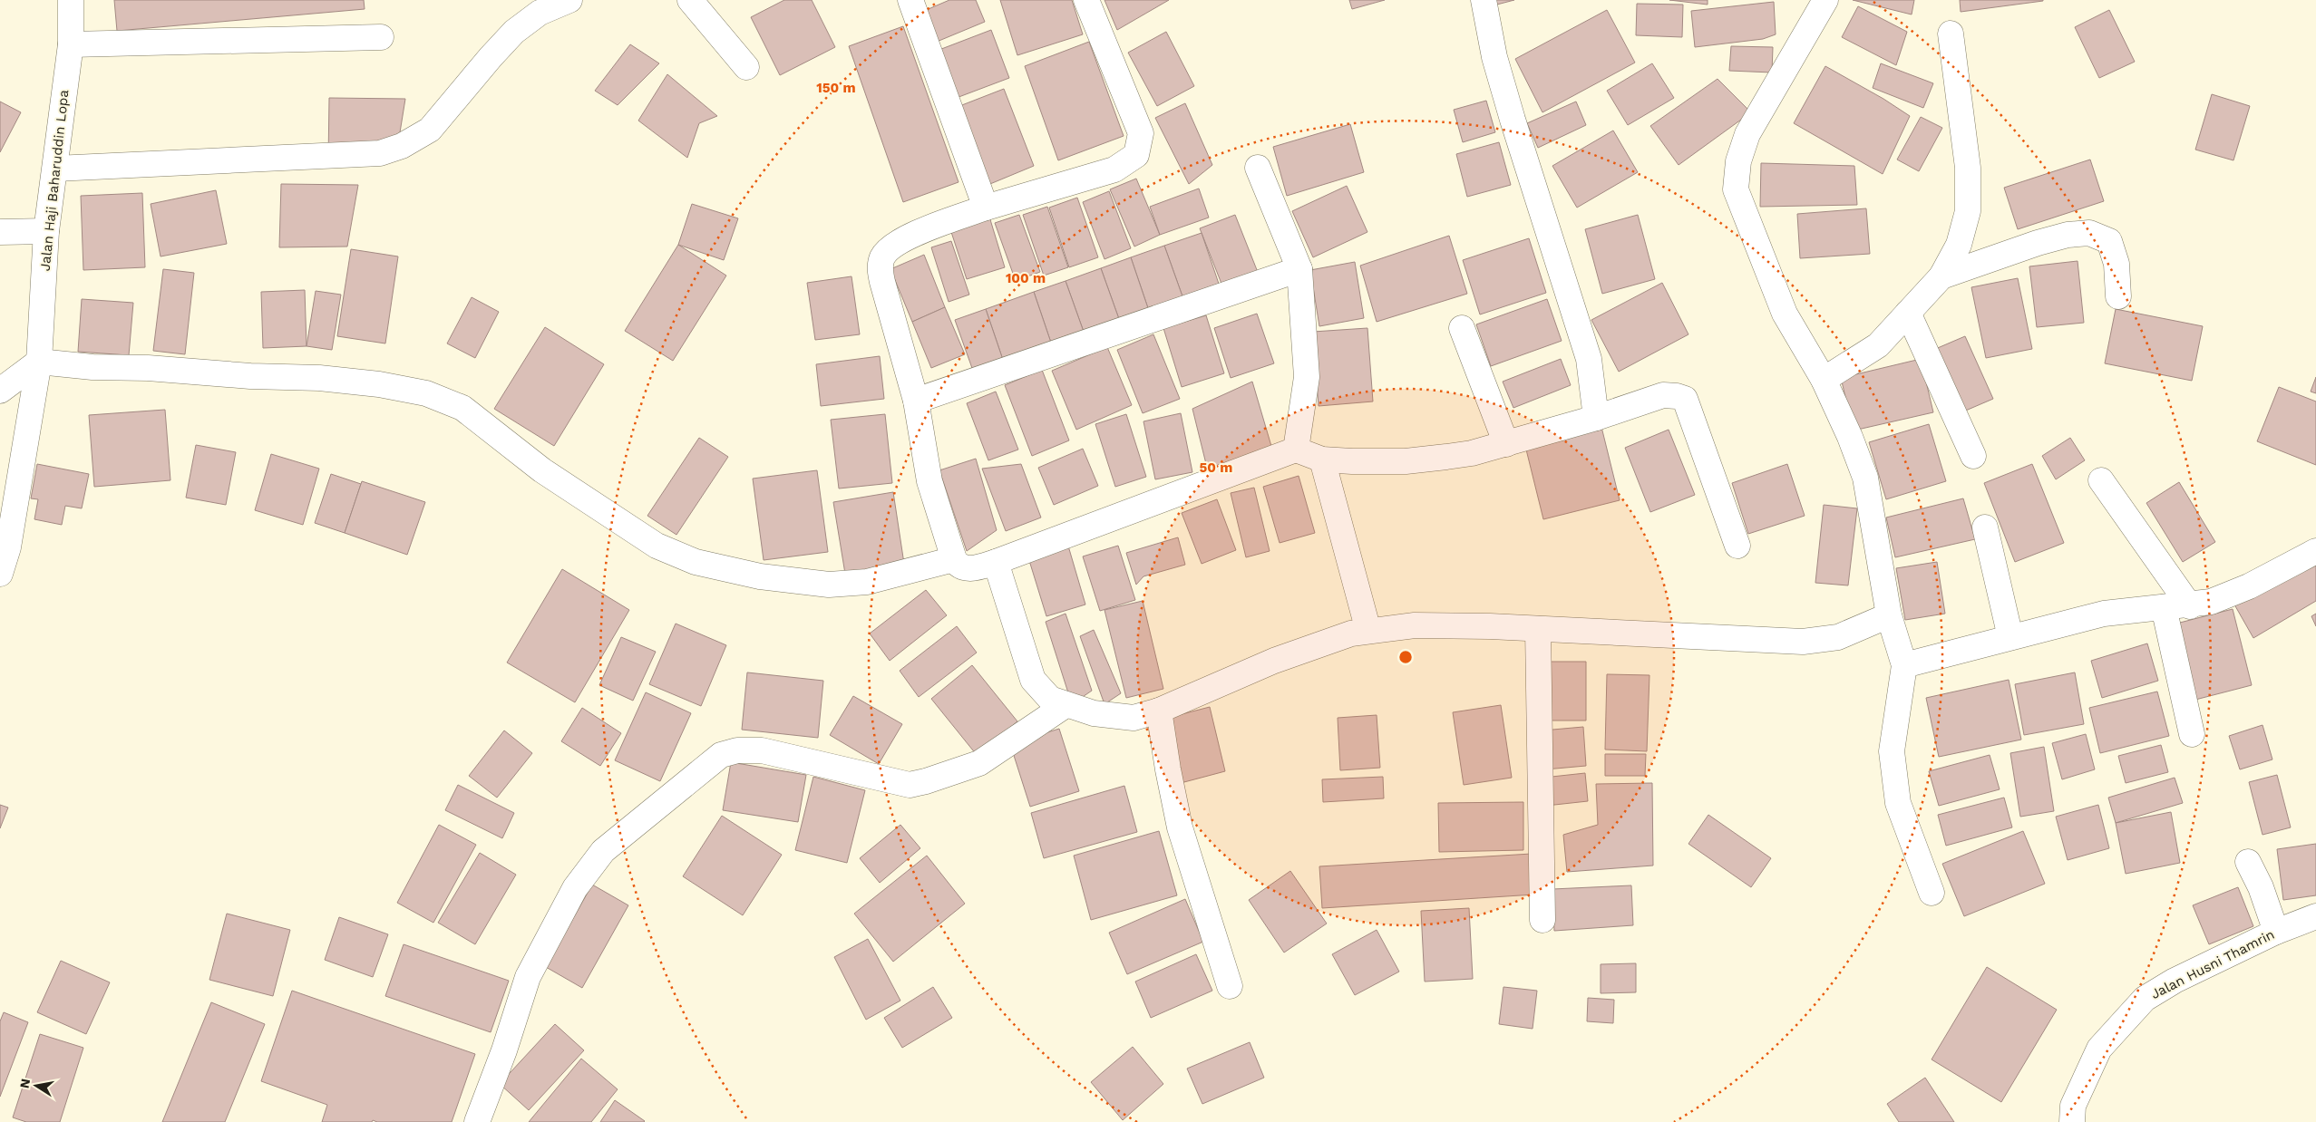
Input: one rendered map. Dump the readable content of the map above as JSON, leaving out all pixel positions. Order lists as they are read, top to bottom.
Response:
{
  "streets": {
    "street": ["Jalan Haji Baharuddin Lopa", "Jalan Husni Thamrin"]
  },
  "north": "left",
  "rings": ["150 m", "100 m", "50 m"]
}
